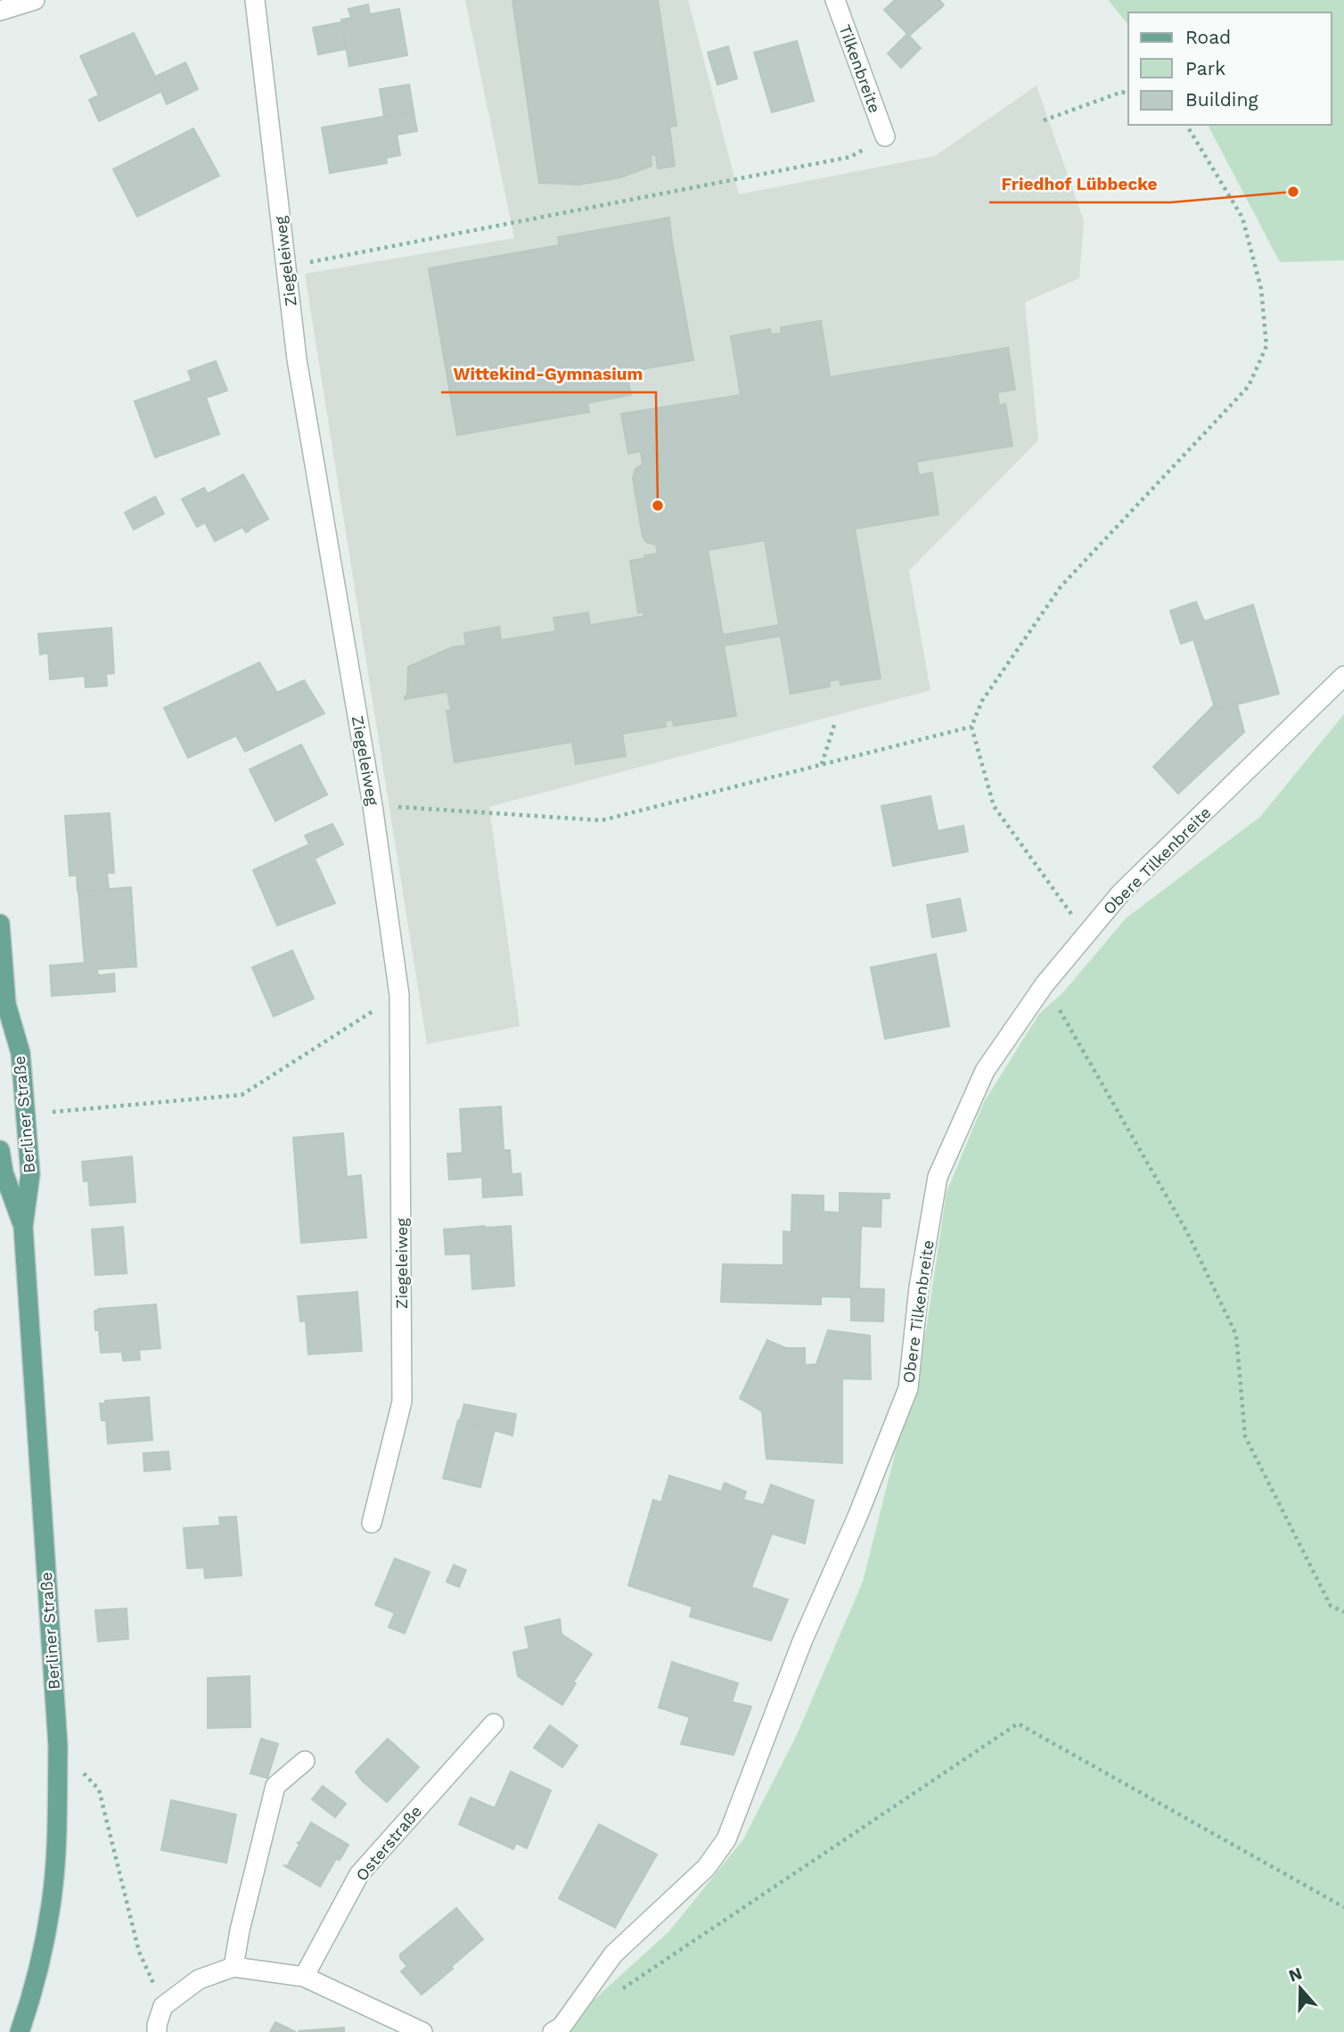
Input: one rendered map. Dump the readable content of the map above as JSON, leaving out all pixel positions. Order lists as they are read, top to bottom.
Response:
{
  "streets": {
    "main road": ["Berliner Straße"],
    "street": [
      "Tilkenbreite",
      "Ziegeleiweg",
      "Obere Tilkenbreite",
      "Osterstraße"
    ]
  },
  "places": ["Friedhof Lübbecke", "Wittekind-Gymnasium"],
  "legend": ["Road", "Park", "Building"],
  "north": "top"
}
